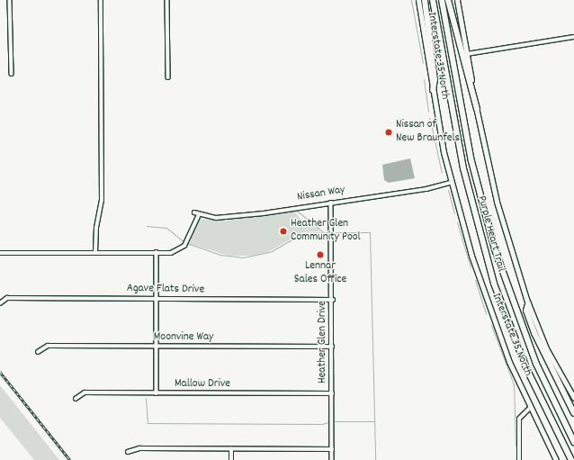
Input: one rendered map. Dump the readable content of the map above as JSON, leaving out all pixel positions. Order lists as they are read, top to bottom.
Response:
{
  "streets": {
    "highway": ["Purple Heart Trail"],
    "main road": ["Interstate 35 North"],
    "street": [
      "Nissan Way",
      "Agave Flats Drive",
      "Moonvine Way",
      "Heather Glen Drive",
      "Mallow Drive"
    ]
  },
  "crossings": [
    ["Interstate 35 North", "Nissan Way"],
    ["Nissan Way", "Heather Glen Drive"],
    ["Agave Flats Drive", "Heather Glen Drive"],
    ["Moonvine Way", "Heather Glen Drive"],
    ["Heather Glen Drive", "Mallow Drive"]
  ],
  "places": ["Nissan of New Braunfels", "Heather Glen Community Pool", "Lennar Sales Office"]
}
